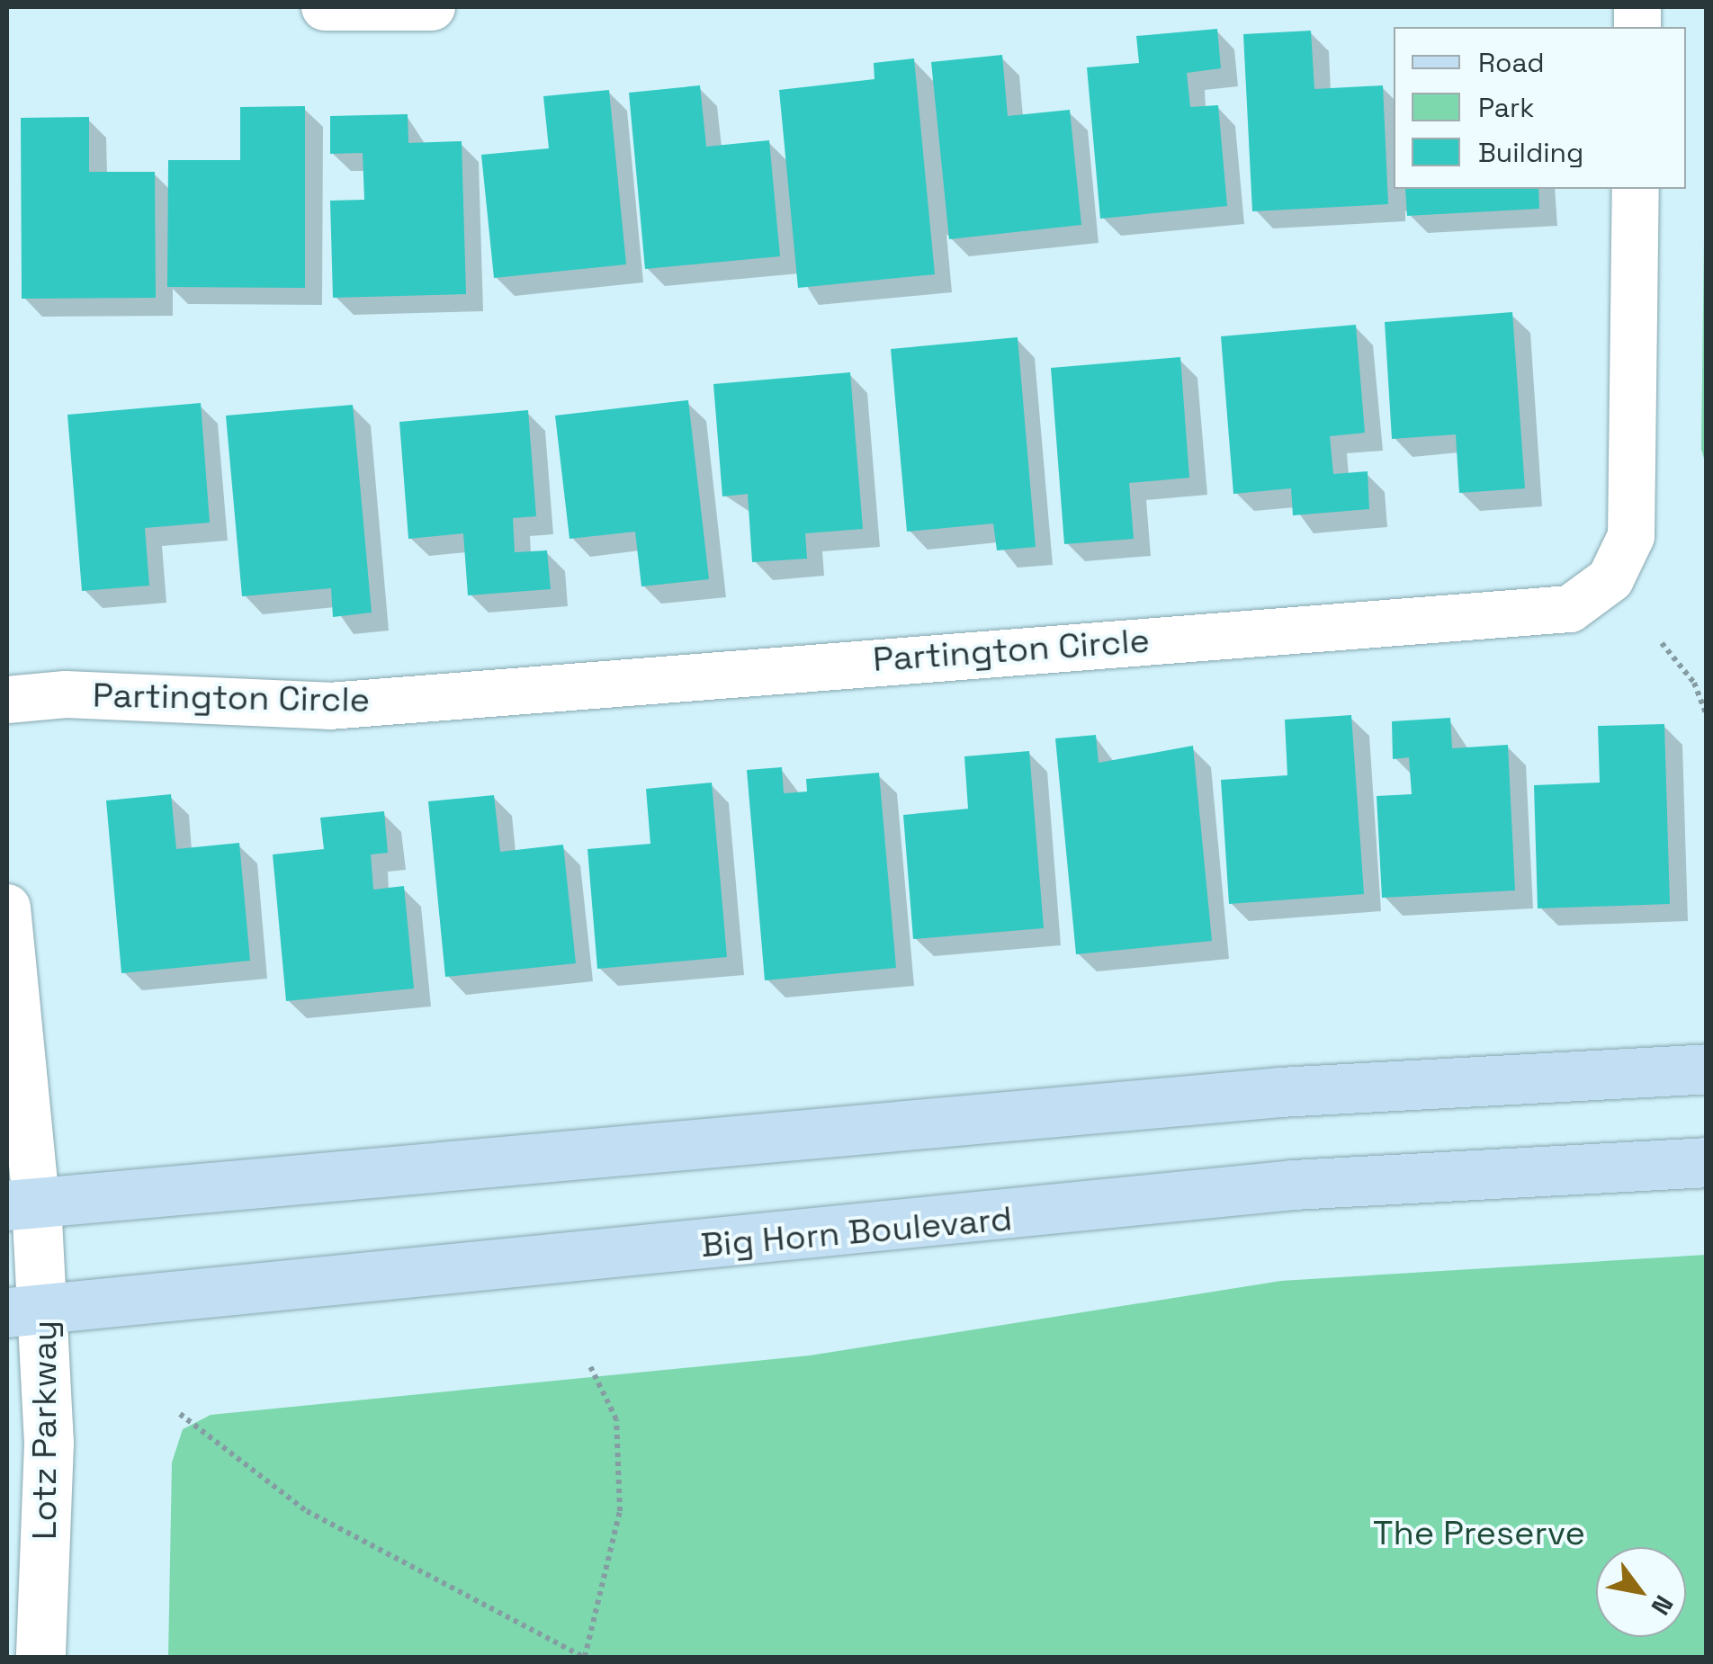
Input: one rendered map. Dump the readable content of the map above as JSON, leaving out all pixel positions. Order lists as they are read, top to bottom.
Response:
{
  "streets": {
    "main road": ["Big Horn Boulevard"],
    "street": ["Partington Circle", "Lotz Parkway"]
  },
  "crossings": [
    ["Big Horn Boulevard", "Lotz Parkway"]
  ],
  "parks": ["The Preserve"],
  "legend": ["Road", "Park", "Building"],
  "north": "bottom right"
}
